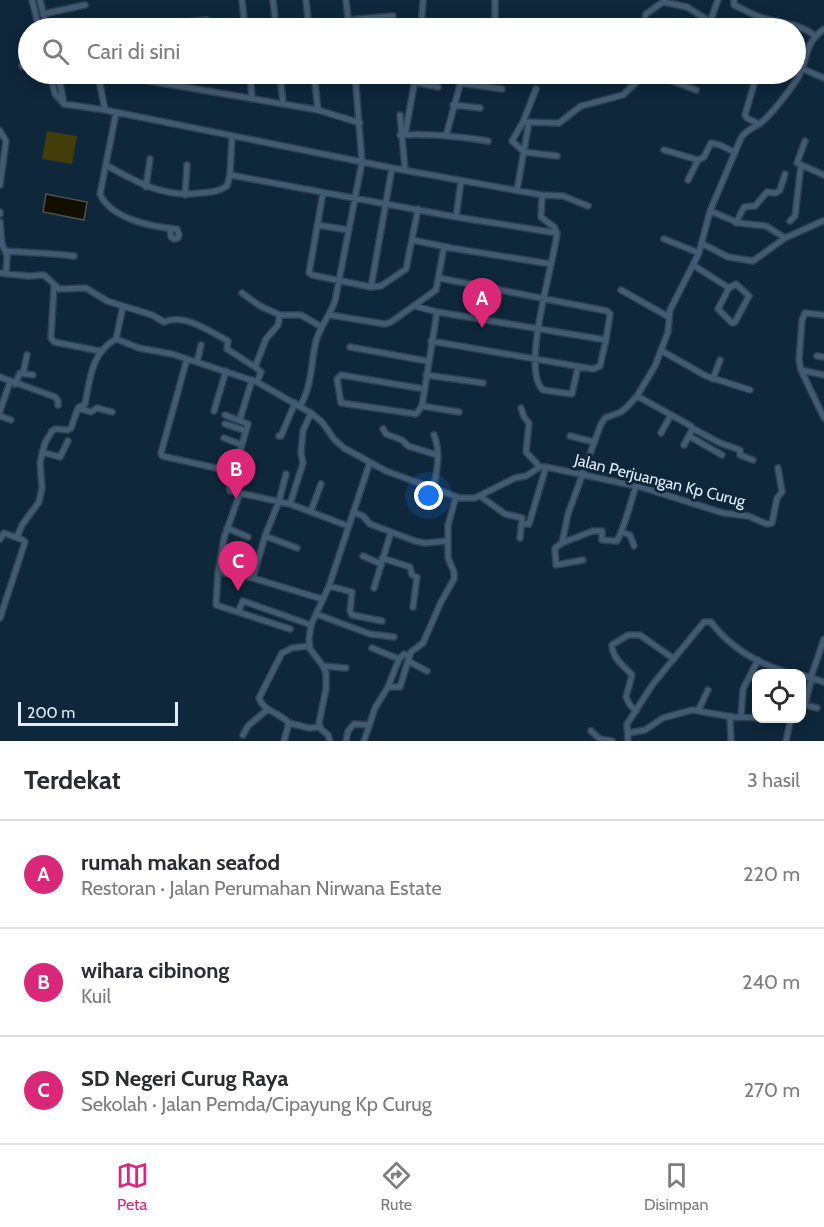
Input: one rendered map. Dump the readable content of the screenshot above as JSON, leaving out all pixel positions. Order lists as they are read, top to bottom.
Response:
{
  "streets": {
    "street": ["Jalan Perjuangan Kp Curug"]
  },
  "scale_bar": "200 m",
  "page": {
    "search": "Cari di sini",
    "pins": ["A", "B", "C"],
    "scale": "200 m",
    "heading": ["Terdekat", "3 hasil"],
    "list": [
      {
        "mark": "A",
        "name": "rumah makan seafod",
        "note": "Restoran · Jalan Perumahan Nirwana Estate",
        "value": "220 m"
      },
      {
        "mark": "B",
        "name": "wihara cibinong",
        "note": "Kuil",
        "value": "240 m"
      },
      {
        "mark": "C",
        "name": "SD Negeri Curug Raya",
        "note": "Sekolah · Jalan Pemda/Cipayung Kp Curug",
        "value": "270 m"
      }
    ],
    "nav": ["Peta", "Rute", "Disimpan"]
  }
}
